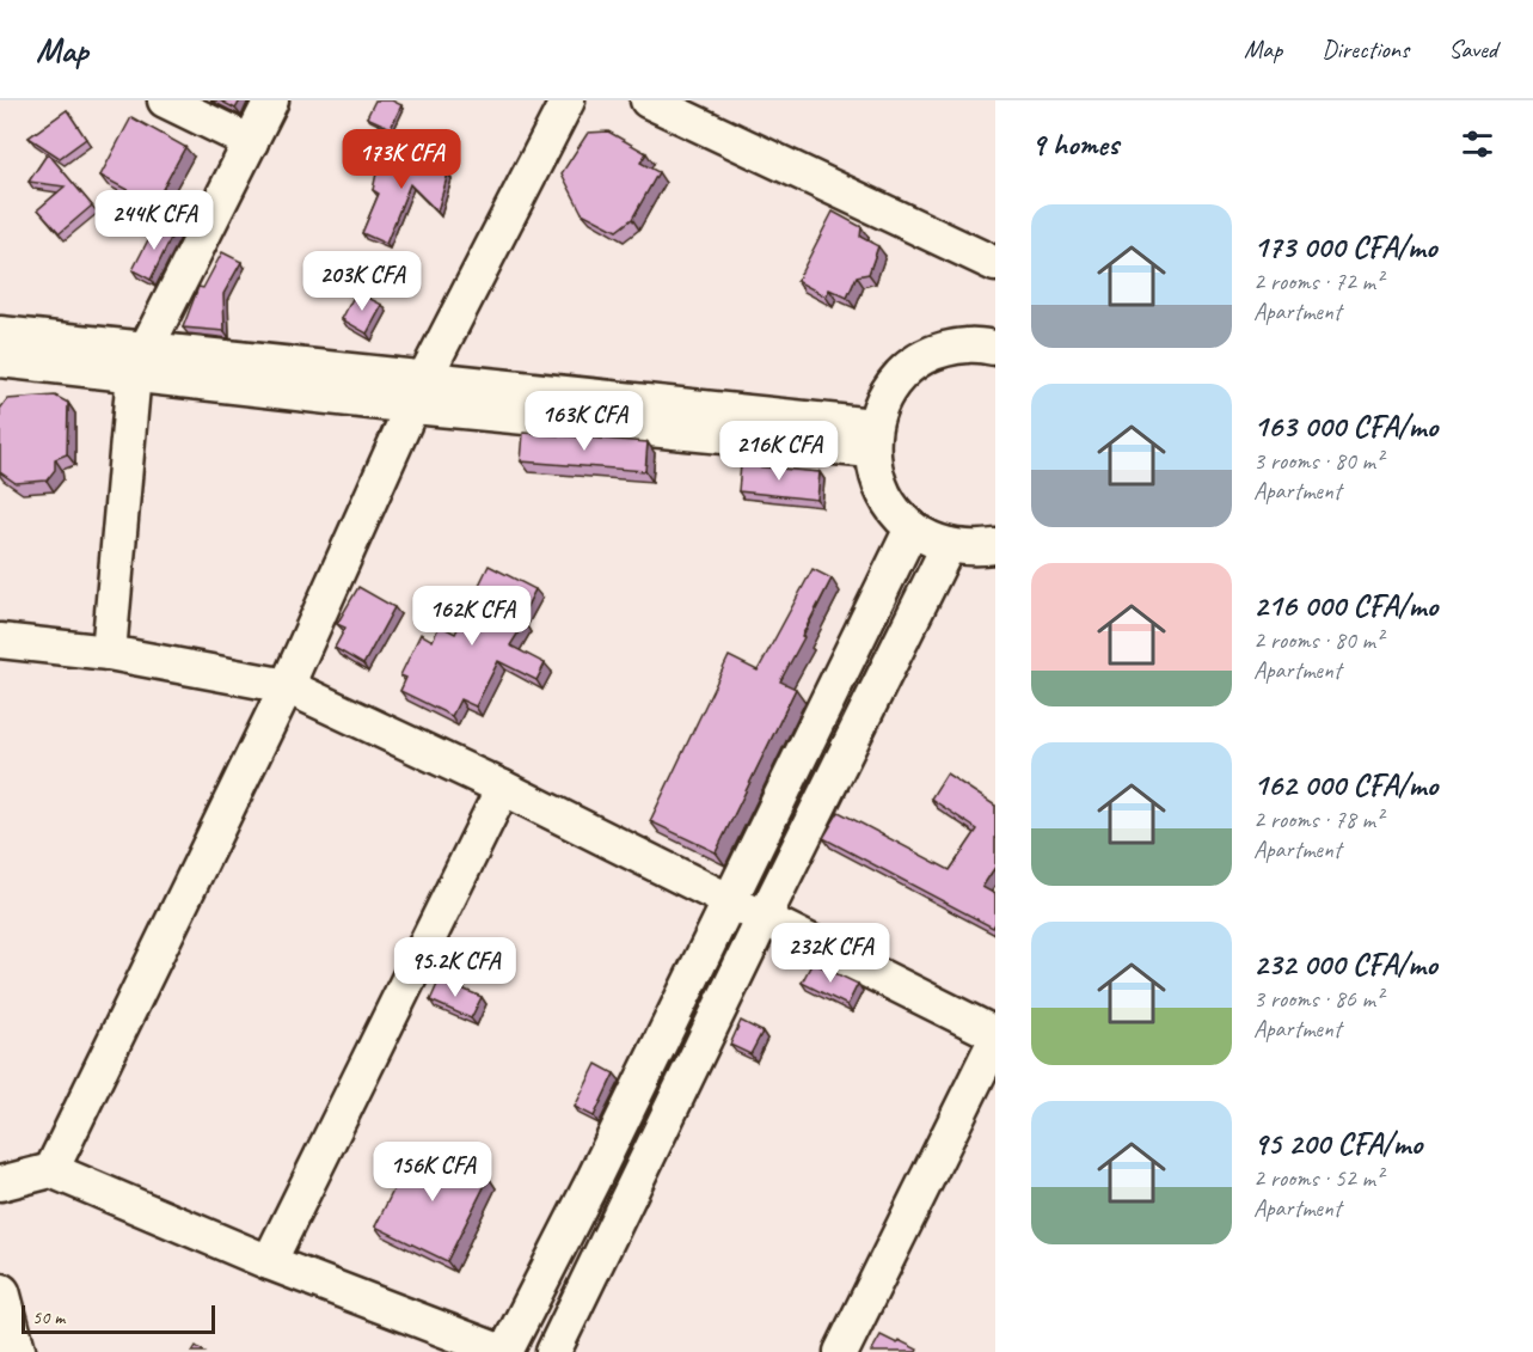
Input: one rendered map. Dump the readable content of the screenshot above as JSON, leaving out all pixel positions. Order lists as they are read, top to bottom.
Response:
{
  "scale_bar": "50 m",
  "page": {
    "header": "Map",
    "nav": ["Map", "Directions", "Saved"],
    "heading": "9 homes",
    "price": [
      "173K CFA",
      "244K CFA",
      "203K CFA",
      "163K CFA",
      "216K CFA",
      "162K CFA",
      "232K CFA",
      "95.2K CFA",
      "156K CFA"
    ],
    "list": [
      {
        "name": "173 000 CFA/mo",
        "note": "2 rooms · 72 m² · Apartment"
      },
      {
        "name": "163 000 CFA/mo",
        "note": "3 rooms · 80 m² · Apartment"
      },
      {
        "name": "216 000 CFA/mo",
        "note": "2 rooms · 80 m² · Apartment"
      },
      {
        "name": "162 000 CFA/mo",
        "note": "2 rooms · 78 m² · Apartment"
      },
      {
        "name": "232 000 CFA/mo",
        "note": "3 rooms · 86 m² · Apartment"
      },
      {
        "name": "95 200 CFA/mo",
        "note": "2 rooms · 52 m² · Apartment"
      }
    ],
    "scale": "50 m"
  }
}
